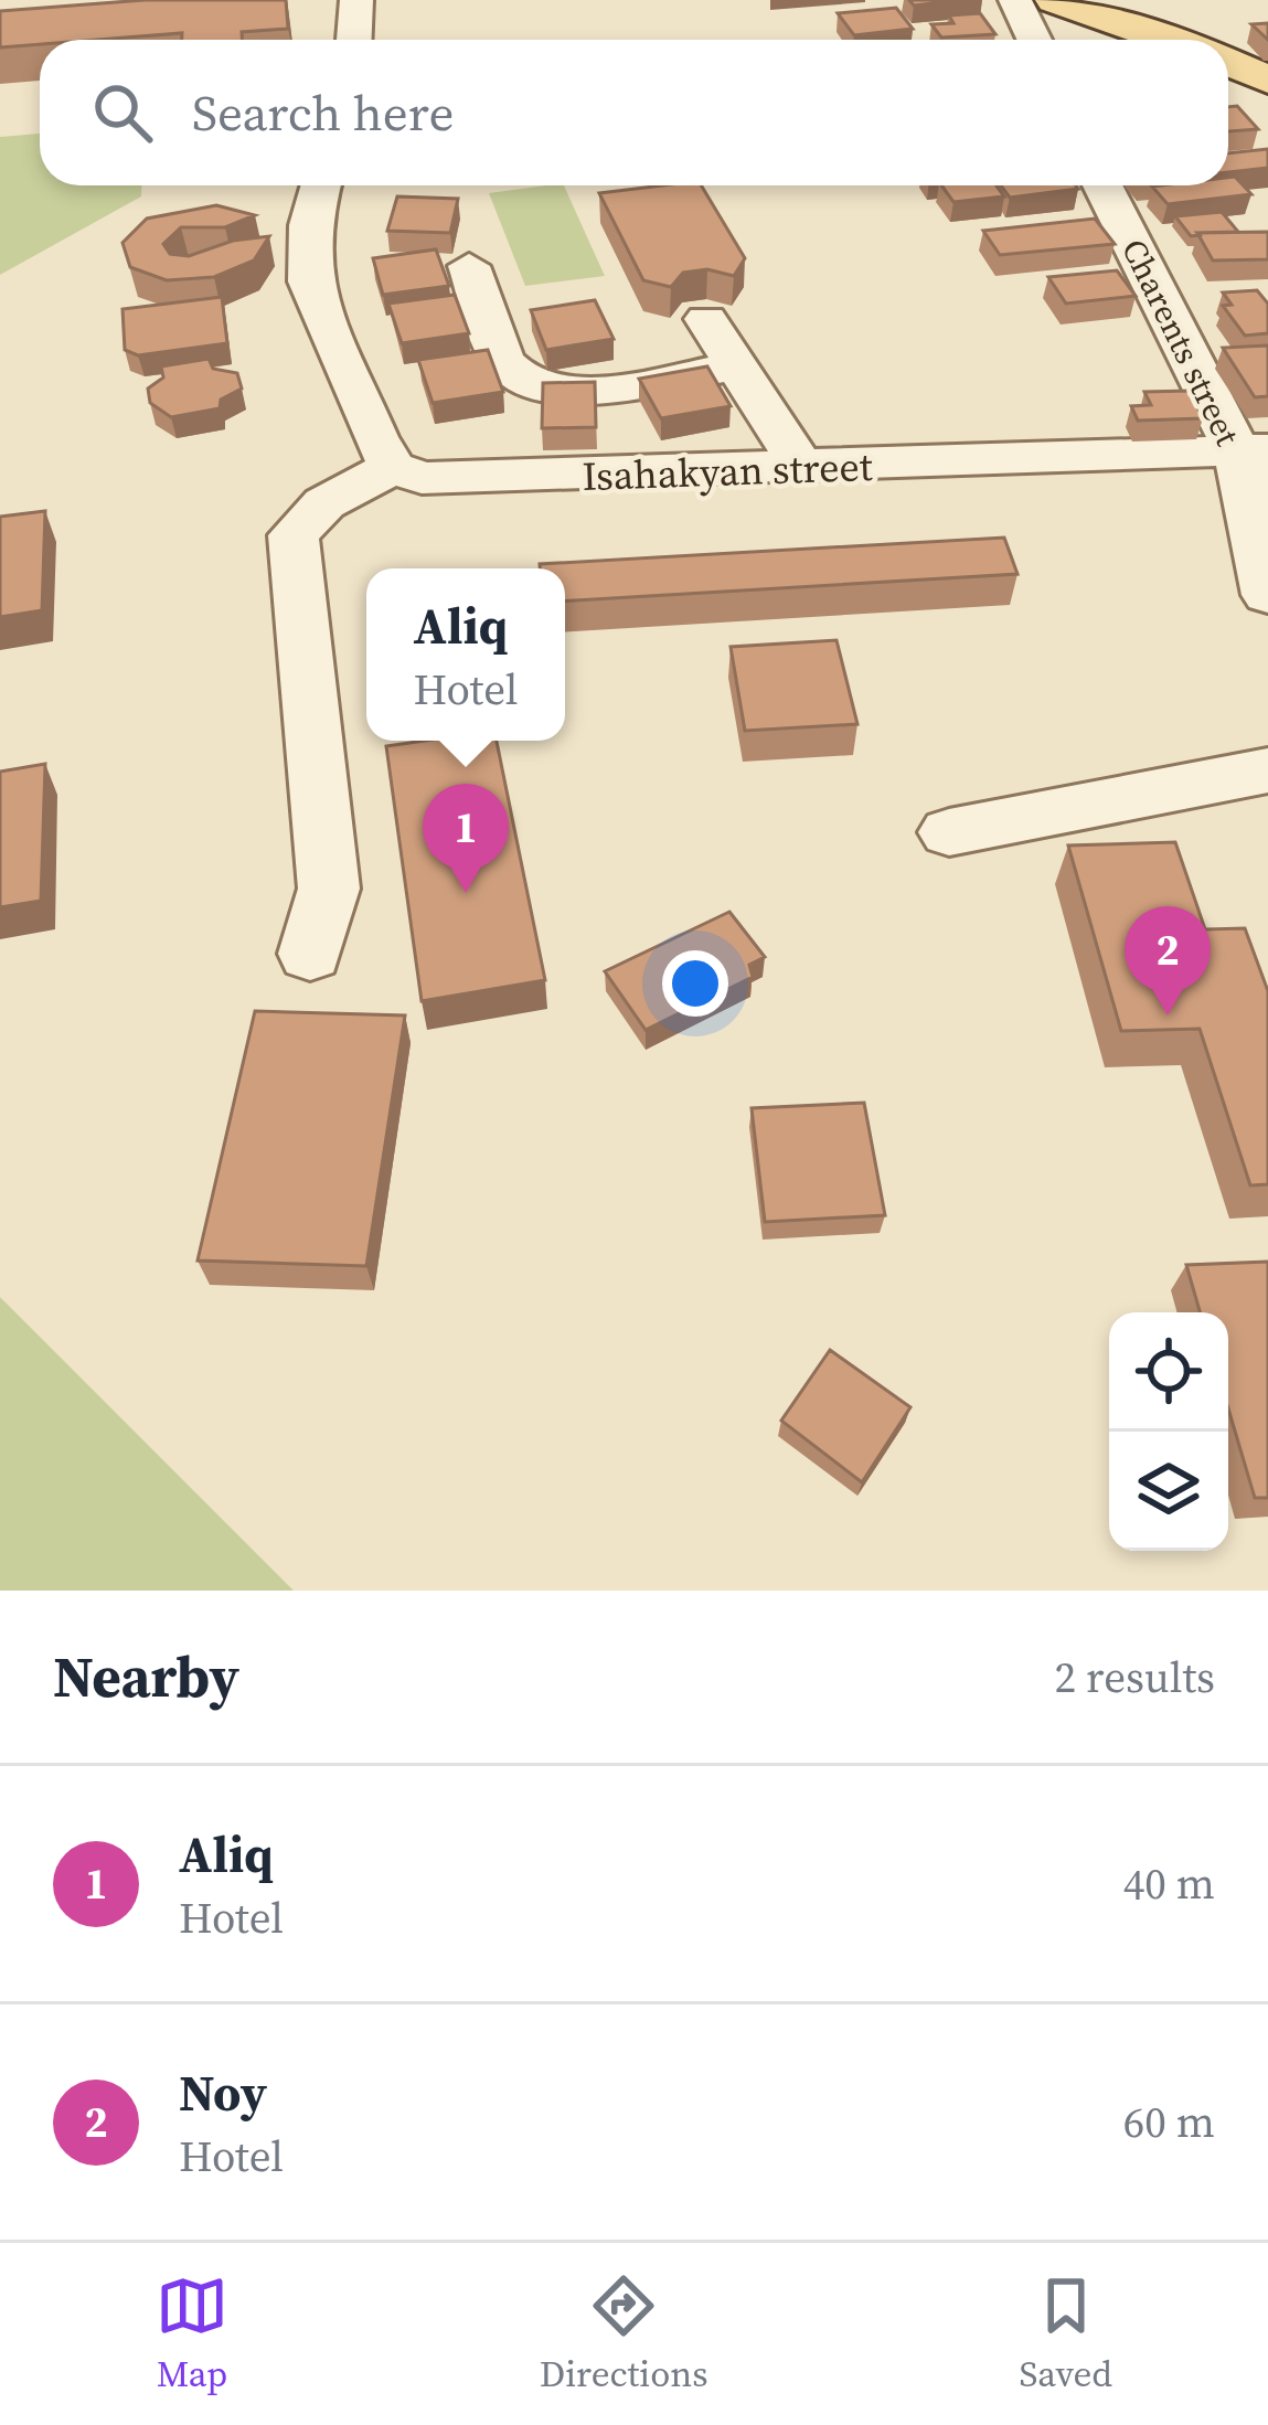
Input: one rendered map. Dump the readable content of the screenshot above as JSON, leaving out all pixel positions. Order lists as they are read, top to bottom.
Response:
{
  "streets": {
    "street": ["Charents street", "Isahakyan street"]
  },
  "crossings": [
    ["Charents street", "Isahakyan street"]
  ],
  "page": {
    "search": "Search here",
    "popup": ["Aliq", "Hotel"],
    "pins": ["1", "2"],
    "heading": ["Nearby", "2 results"],
    "list": [
      {
        "mark": "1",
        "name": "Aliq",
        "note": "Hotel",
        "value": "40 m"
      },
      {
        "mark": "2",
        "name": "Noy",
        "note": "Hotel",
        "value": "60 m"
      }
    ],
    "nav": ["Map", "Directions", "Saved"]
  }
}
